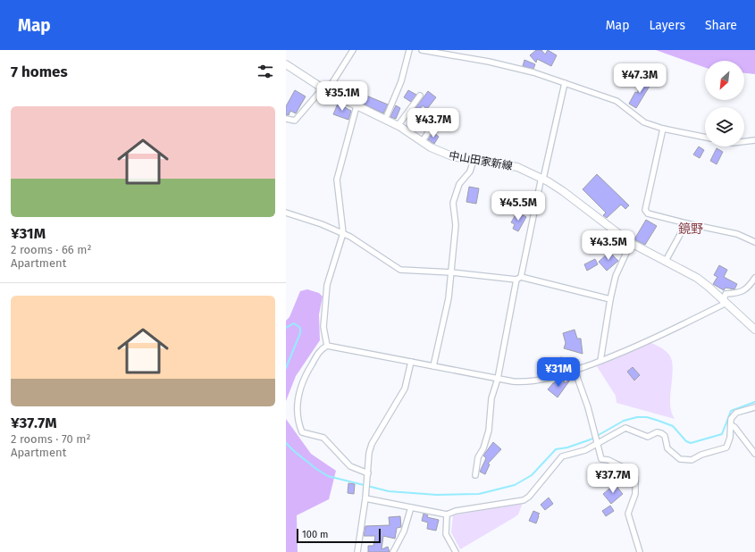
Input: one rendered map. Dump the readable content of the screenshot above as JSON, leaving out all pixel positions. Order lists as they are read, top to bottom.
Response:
{
  "streets": {
    "main road": ["中山田家新線"]
  },
  "districts": ["鏡野"],
  "scale_bar": "100 m",
  "north": "bottom left",
  "page": {
    "header": "Map",
    "nav": ["Map", "Layers", "Share"],
    "heading": "7 homes",
    "price": [
      "¥47.3M",
      "¥35.1M",
      "¥43.7M",
      "¥45.5M",
      "¥43.5M",
      "¥31M",
      "¥37.7M"
    ],
    "list": [
      {
        "name": "¥31M",
        "note": "2 rooms · 66 m² · Apartment"
      },
      {
        "name": "¥37.7M",
        "note": "2 rooms · 70 m² · Apartment"
      }
    ],
    "scale": "100 m"
  }
}
